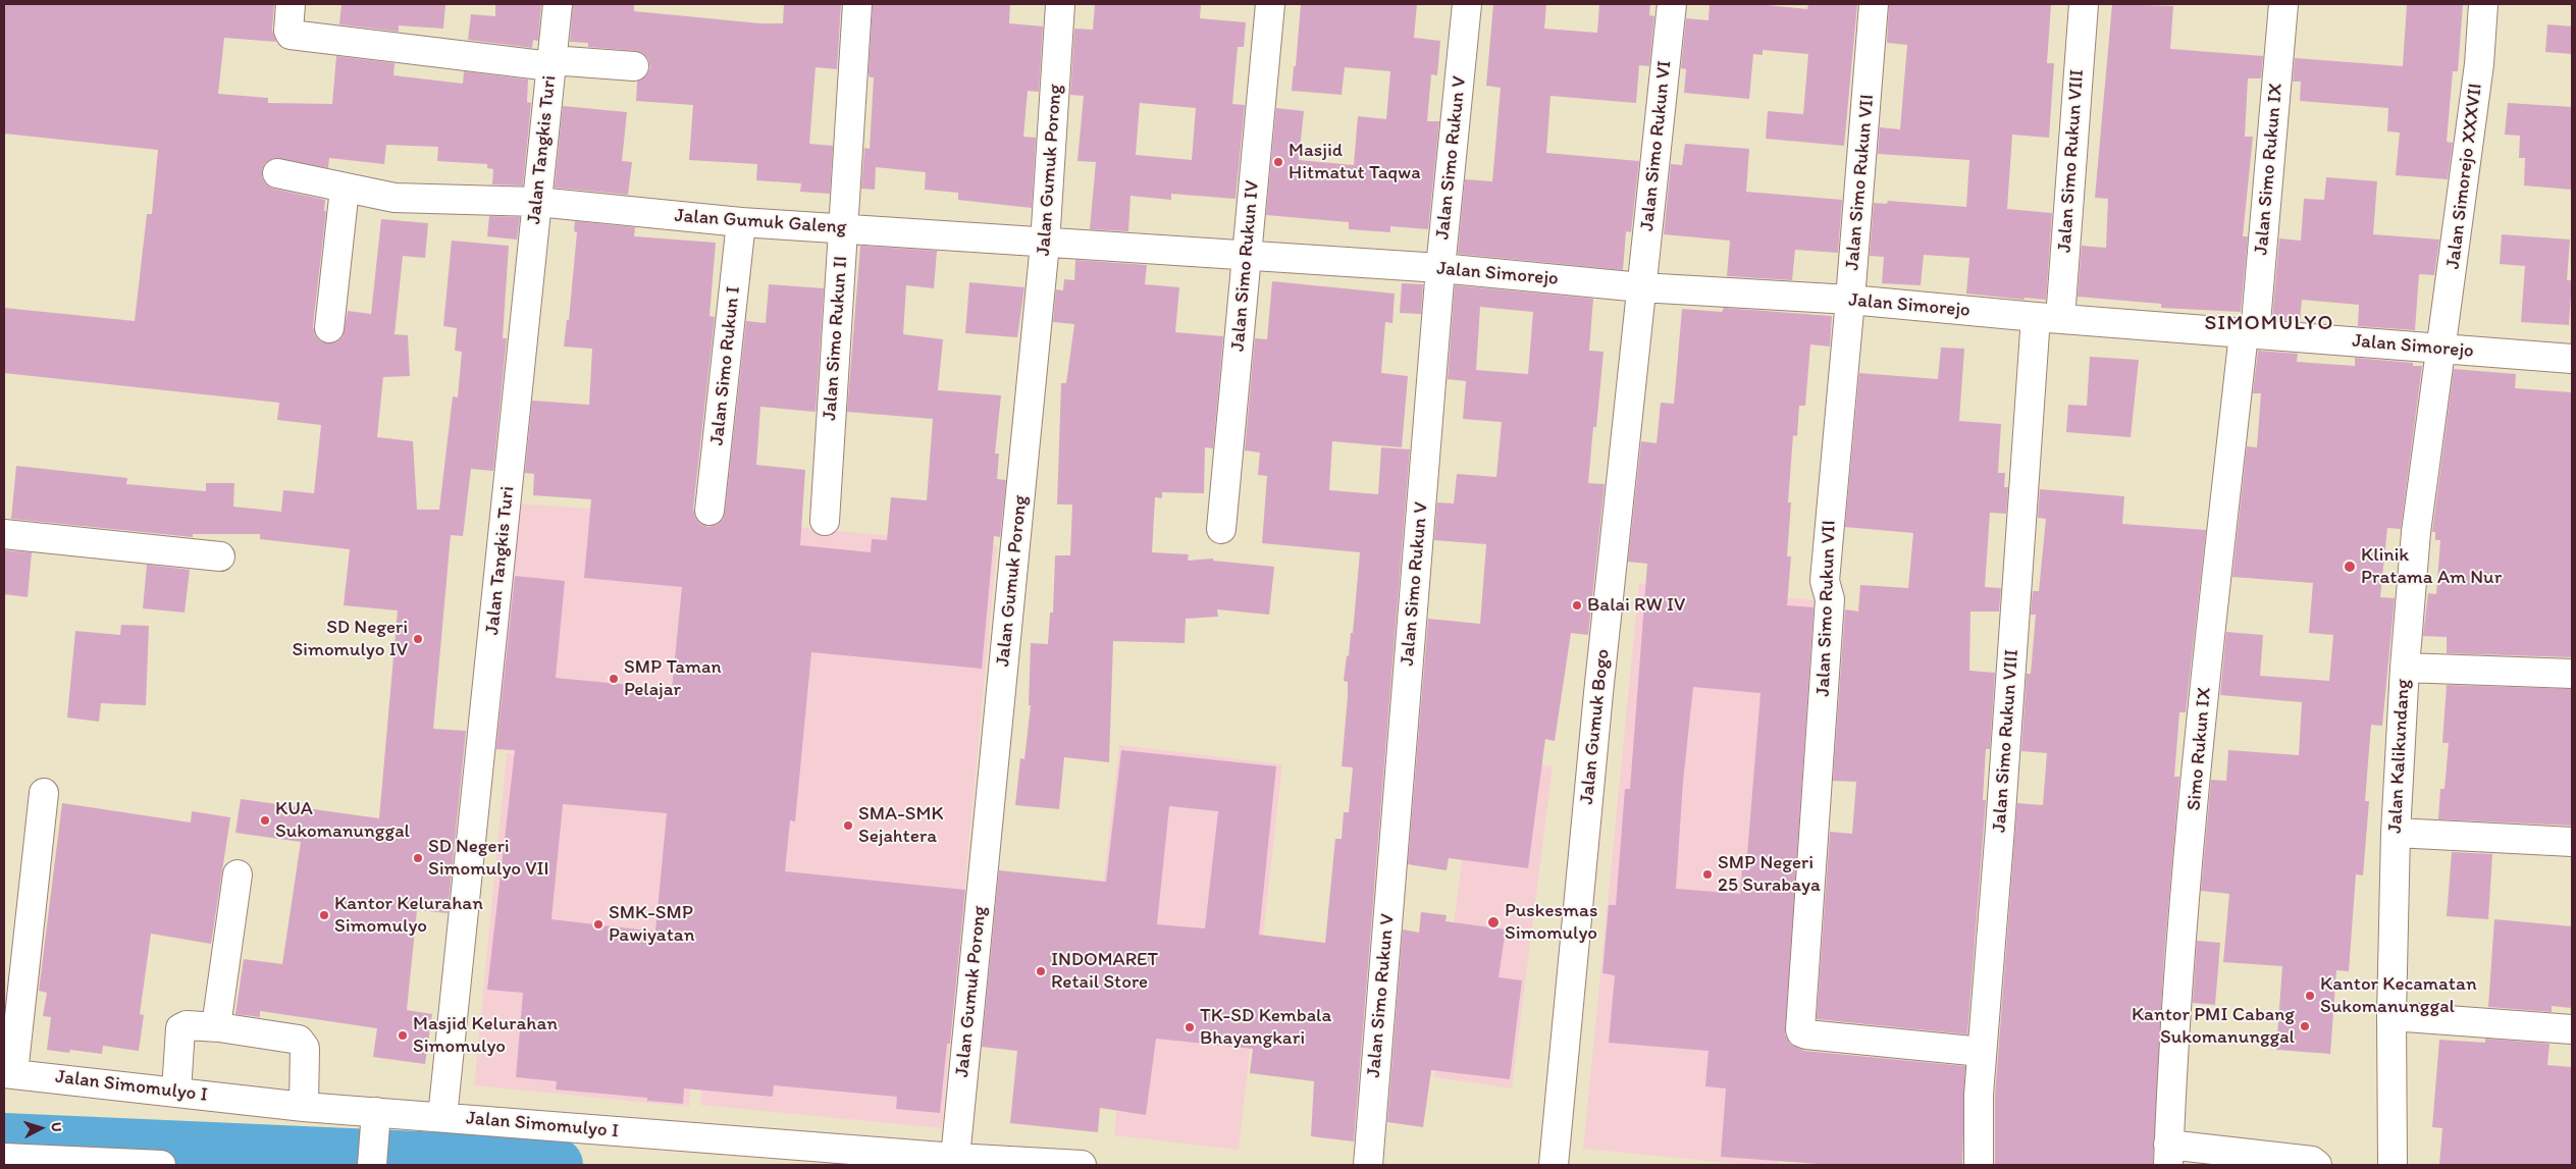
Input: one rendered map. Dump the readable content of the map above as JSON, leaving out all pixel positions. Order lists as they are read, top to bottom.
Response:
{
  "streets": {
    "street": [
      "Jalan Simo Rukun VI",
      "Jalan Tangkis Turi",
      "Jalan Simo Rukun V",
      "Jalan Simo Rukun VIII",
      "Jalan Simo Rukun IX",
      "Jalan Gumuk Porong",
      "Jalan Simorejo XXXVII",
      "Jalan Simo Rukun VII",
      "Jalan Gumuk Galeng",
      "Jalan Simo Rukun IV",
      "Jalan Simorejo",
      "Jalan Simo Rukun II",
      "Jalan Simo Rukun I",
      "Jalan Gumuk Bogo",
      "Simo Rukun IX",
      "Jalan Kalikundang",
      "Jalan Simomulyo I"
    ]
  },
  "crossings": [
    ["Jalan Simo Rukun VI", "Jalan Simorejo"],
    ["Jalan Simo Rukun VI", "Jalan Gumuk Bogo"],
    ["Jalan Tangkis Turi", "Jalan Gumuk Galeng"],
    ["Jalan Tangkis Turi", "Jalan Simomulyo I"],
    ["Jalan Simo Rukun V", "Jalan Simorejo"],
    ["Jalan Simo Rukun VIII", "Jalan Simo Rukun VII"],
    ["Jalan Simo Rukun VIII", "Jalan Simorejo"],
    ["Jalan Simo Rukun IX", "Jalan Simorejo"],
    ["Jalan Simo Rukun IX", "Simo Rukun IX"],
    ["Jalan Gumuk Porong", "Jalan Gumuk Galeng"],
    ["Jalan Gumuk Porong", "Jalan Simomulyo I"],
    ["Jalan Simorejo XXXVII", "Jalan Simorejo"],
    ["Jalan Simorejo XXXVII", "Jalan Kalikundang"],
    ["Jalan Simo Rukun VII", "Jalan Simorejo"],
    ["Jalan Gumuk Galeng", "Jalan Simo Rukun IV"],
    ["Jalan Gumuk Galeng", "Jalan Simorejo"],
    ["Jalan Gumuk Galeng", "Jalan Simo Rukun II"],
    ["Jalan Gumuk Galeng", "Jalan Simo Rukun I"],
    ["Jalan Simo Rukun IV", "Jalan Simorejo"],
    ["Jalan Simorejo", "Jalan Gumuk Bogo"],
    ["Jalan Simorejo", "Simo Rukun IX"],
    ["Jalan Simorejo", "Jalan Kalikundang"]
  ],
  "districts": ["SIMOMULYO"],
  "places": [
    "Masjid Hitmatut Taqwa",
    "Klinik Pratama Am Nur",
    "Balai RW IV",
    "SD Negeri Simomulyo IV",
    "SMP Taman Pelajar",
    "KUA Sukomanunggal",
    "SMA-SMK Sejahtera",
    "SD Negeri Simomulyo VII",
    "SMP Negeri 25 Surabaya",
    "Kantor Kelurahan Simomulyo",
    "Puskesmas Simomulyo",
    "SMK-SMP Pawiyatan",
    "INDOMARET Retail Store",
    "Kantor Kecamatan Sukomanunggal",
    "Kantor PMI Cabang Sukomanunggal",
    "TK-SD Kembala Bhayangkari",
    "Masjid Kelurahan Simomulyo"
  ],
  "north": "right"
}
